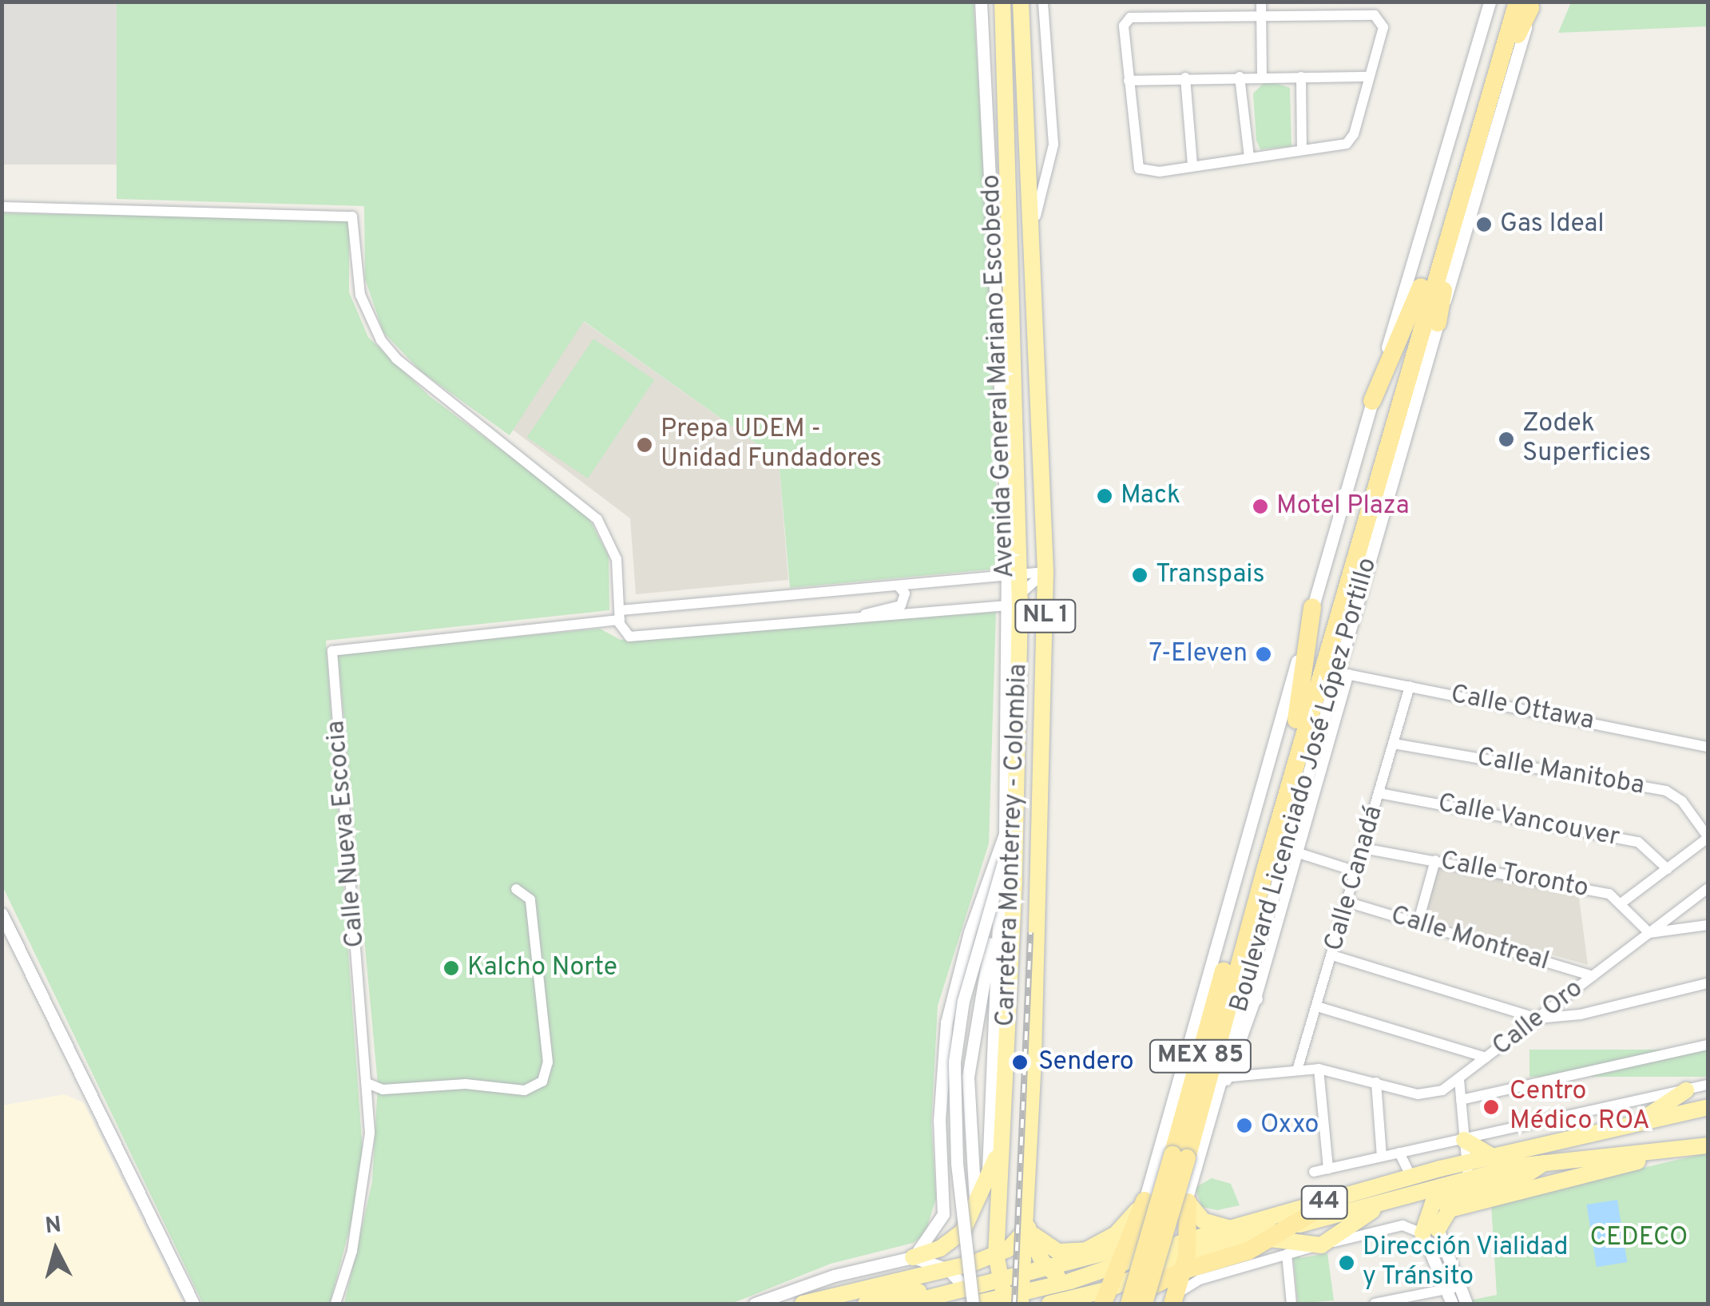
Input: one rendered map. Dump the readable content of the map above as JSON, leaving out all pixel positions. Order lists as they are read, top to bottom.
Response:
{
  "streets": {
    "highway": ["Boulevard Licenciado José López Portillo", "MEX 85"],
    "main road": ["NL 1", "Carretera Monterrey - Colombia", "44"],
    "street": [
      "Avenida General Mariano Escobedo",
      "Calle Ottawa",
      "Calle Manitoba",
      "Calle Vancouver",
      "Calle Nueva Escocia",
      "Calle Toronto",
      "Calle Canadá",
      "Calle Montreal",
      "Calle Oro"
    ]
  },
  "crossings": [
    ["Avenida General Mariano Escobedo", "Calle Nueva Escocia"],
    ["Avenida General Mariano Escobedo", "Carretera Monterrey - Colombia"],
    ["Calle Ottawa", "Boulevard Licenciado José López Portillo"],
    ["Calle Ottawa", "Calle Canadá"],
    ["Calle Manitoba", "Calle Canadá"],
    ["Boulevard Licenciado José López Portillo", "MEX 85"],
    ["Calle Vancouver", "Calle Canadá"],
    ["Calle Nueva Escocia", "Carretera Monterrey - Colombia"],
    ["Carretera Monterrey - Colombia", "44"],
    ["Calle Toronto", "Calle Canadá"],
    ["Calle Toronto", "Calle Oro"],
    ["Calle Canadá", "Calle Montreal"],
    ["Calle Canadá", "Calle Oro"],
    ["Calle Montreal", "Calle Oro"]
  ],
  "parks": ["CEDECO"],
  "places": [
    "Gas Ideal",
    "Zodek Superficies",
    "Prepa UDEM - Unidad Fundadores",
    "Mack",
    "Motel Plaza",
    "Transpais",
    "7-Eleven",
    "Kalcho Norte",
    "Sendero",
    "Centro Médico ROA",
    "Oxxo",
    "Dirección Vialidad y Tránsito"
  ],
  "north": "top"
}
